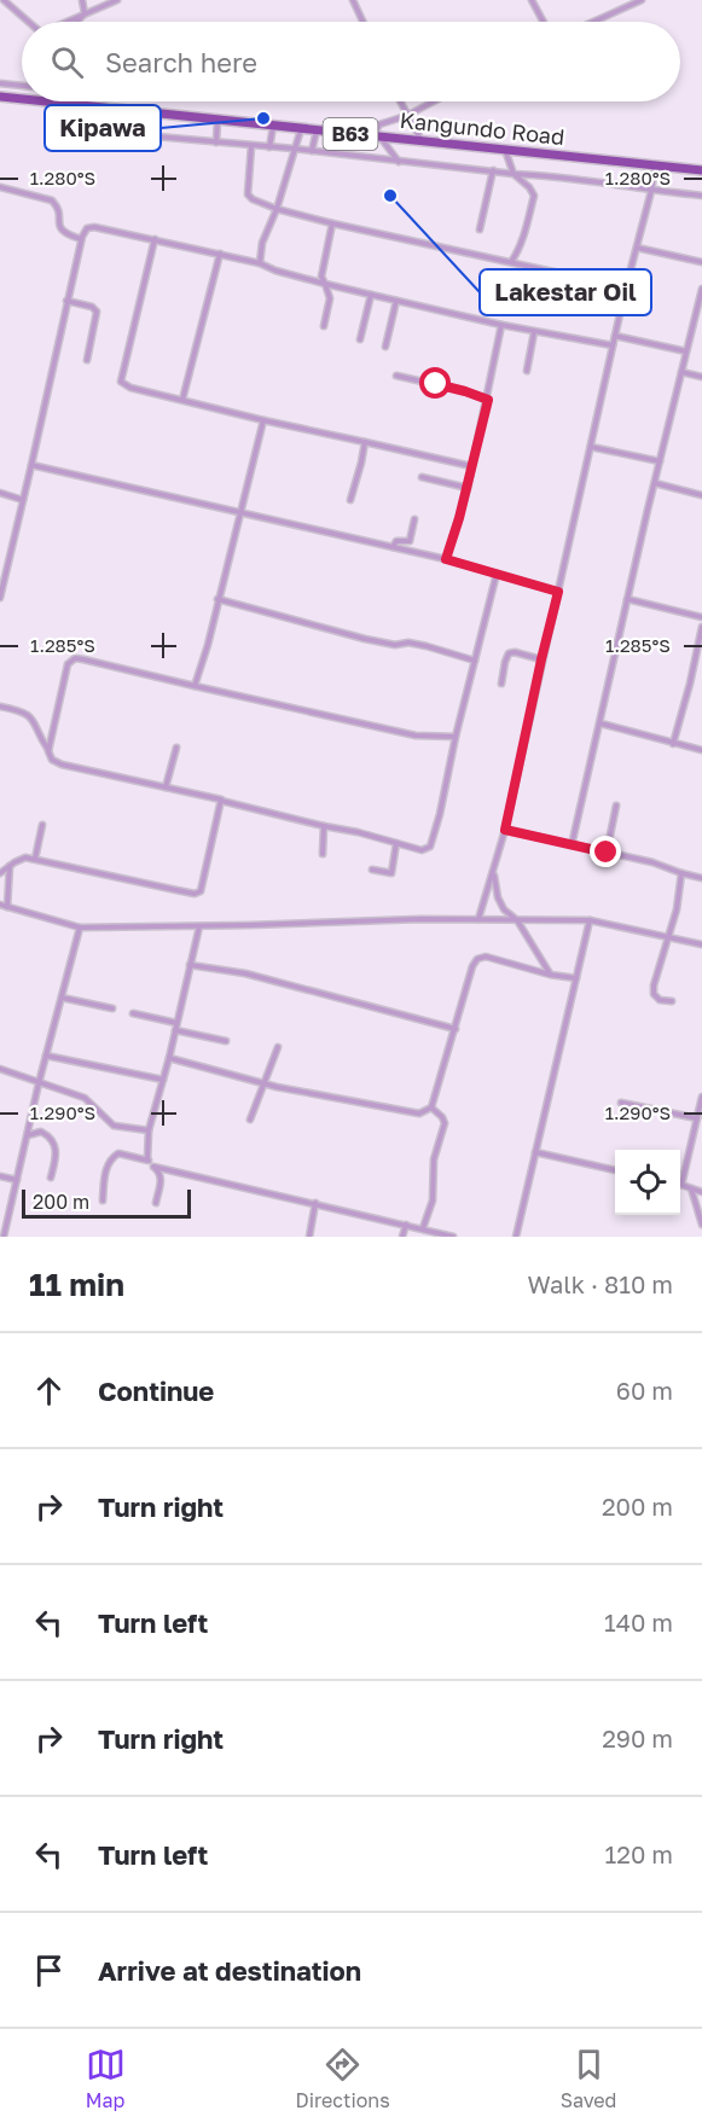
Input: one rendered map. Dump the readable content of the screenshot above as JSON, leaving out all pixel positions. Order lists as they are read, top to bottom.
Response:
{
  "streets": {
    "highway": ["Kangundo Road", "B63"]
  },
  "places": ["Kipawa", "Lakestar Oil"],
  "scale_bar": "200 m",
  "page": {
    "search": "Search here",
    "scale": "200 m",
    "heading": ["11 min", "Walk · 810 m"],
    "list": [
      ["Continue", "60 m"],
      ["Turn right", "200 m"],
      ["Turn left", "140 m"],
      ["Turn right", "290 m"],
      ["Turn left", "120 m"],
      "Arrive at destination"
    ],
    "nav": ["Map", "Directions", "Saved"]
  },
  "coordinates": ["1.280°S", "1.285°S", "1.290°S"]
}
